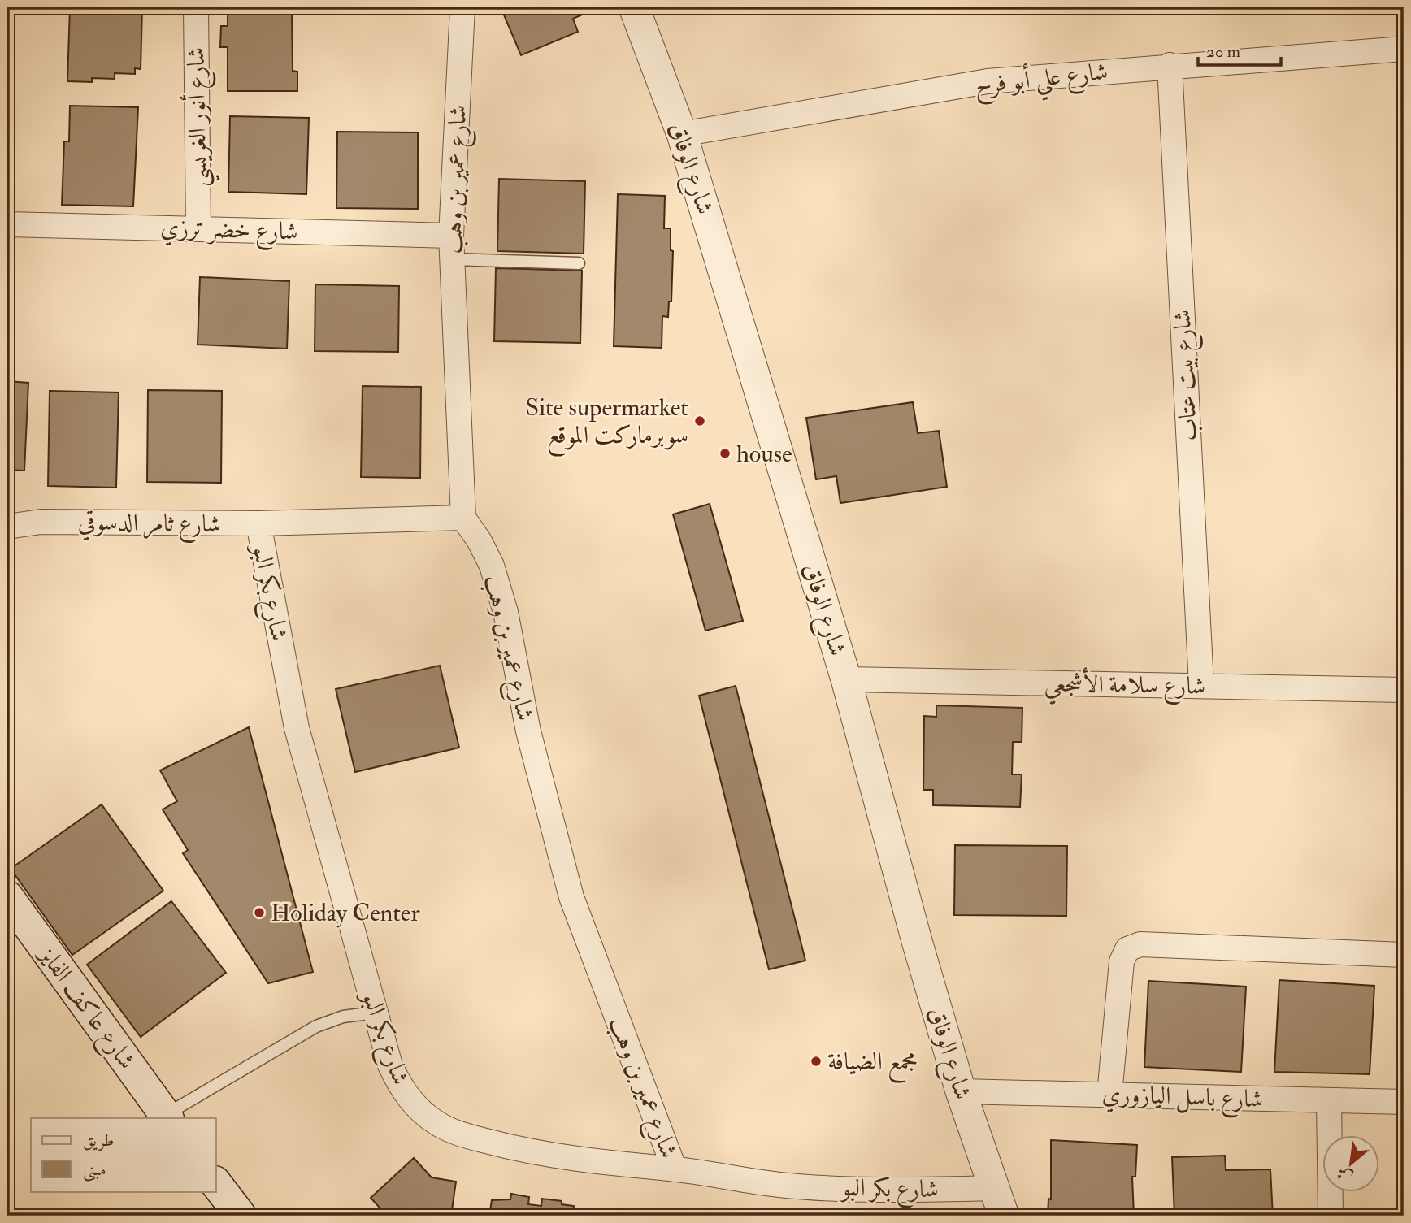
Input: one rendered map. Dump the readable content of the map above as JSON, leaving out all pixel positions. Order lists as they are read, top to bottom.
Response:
{
  "streets": {
    "main road": ["شارع عاكف الفايز"],
    "street": [
      "شارع علي أبو فرح",
      "شارع أنور الغريسي",
      "شارع الوفاق",
      "شارع عمير بن وهب",
      "شارع خضر ترزي",
      "شارع بيت عتاب",
      "شارع ثامر الدسوقي",
      "شارع بكر البو",
      "شارع سلامة الأشجعي",
      "شارع باسل اليازوري"
    ]
  },
  "crossings": [
    ["شارع علي أبو فرح", "شارع الوفاق"],
    ["شارع علي أبو فرح", "شارع بيت عتاب"],
    ["شارع أنور الغريسي", "شارع خضر ترزي"],
    ["شارع الوفاق", "شارع بكر البو"],
    ["شارع الوفاق", "شارع سلامة الأشجعي"],
    ["شارع الوفاق", "شارع باسل اليازوري"],
    ["شارع عمير بن وهب", "شارع خضر ترزي"],
    ["شارع عمير بن وهب", "شارع ثامر الدسوقي"],
    ["شارع عمير بن وهب", "شارع بكر البو"],
    ["شارع بيت عتاب", "شارع سلامة الأشجعي"],
    ["شارع ثامر الدسوقي", "شارع بكر البو"]
  ],
  "places": [
    "Site supermarket سوبرماركت الموقع",
    "house",
    "Holiday Center",
    "مجمع الضيافة"
  ],
  "legend": ["طريق", "مبنى"],
  "scale_bar": "20 m",
  "north": "bottom left"
}
